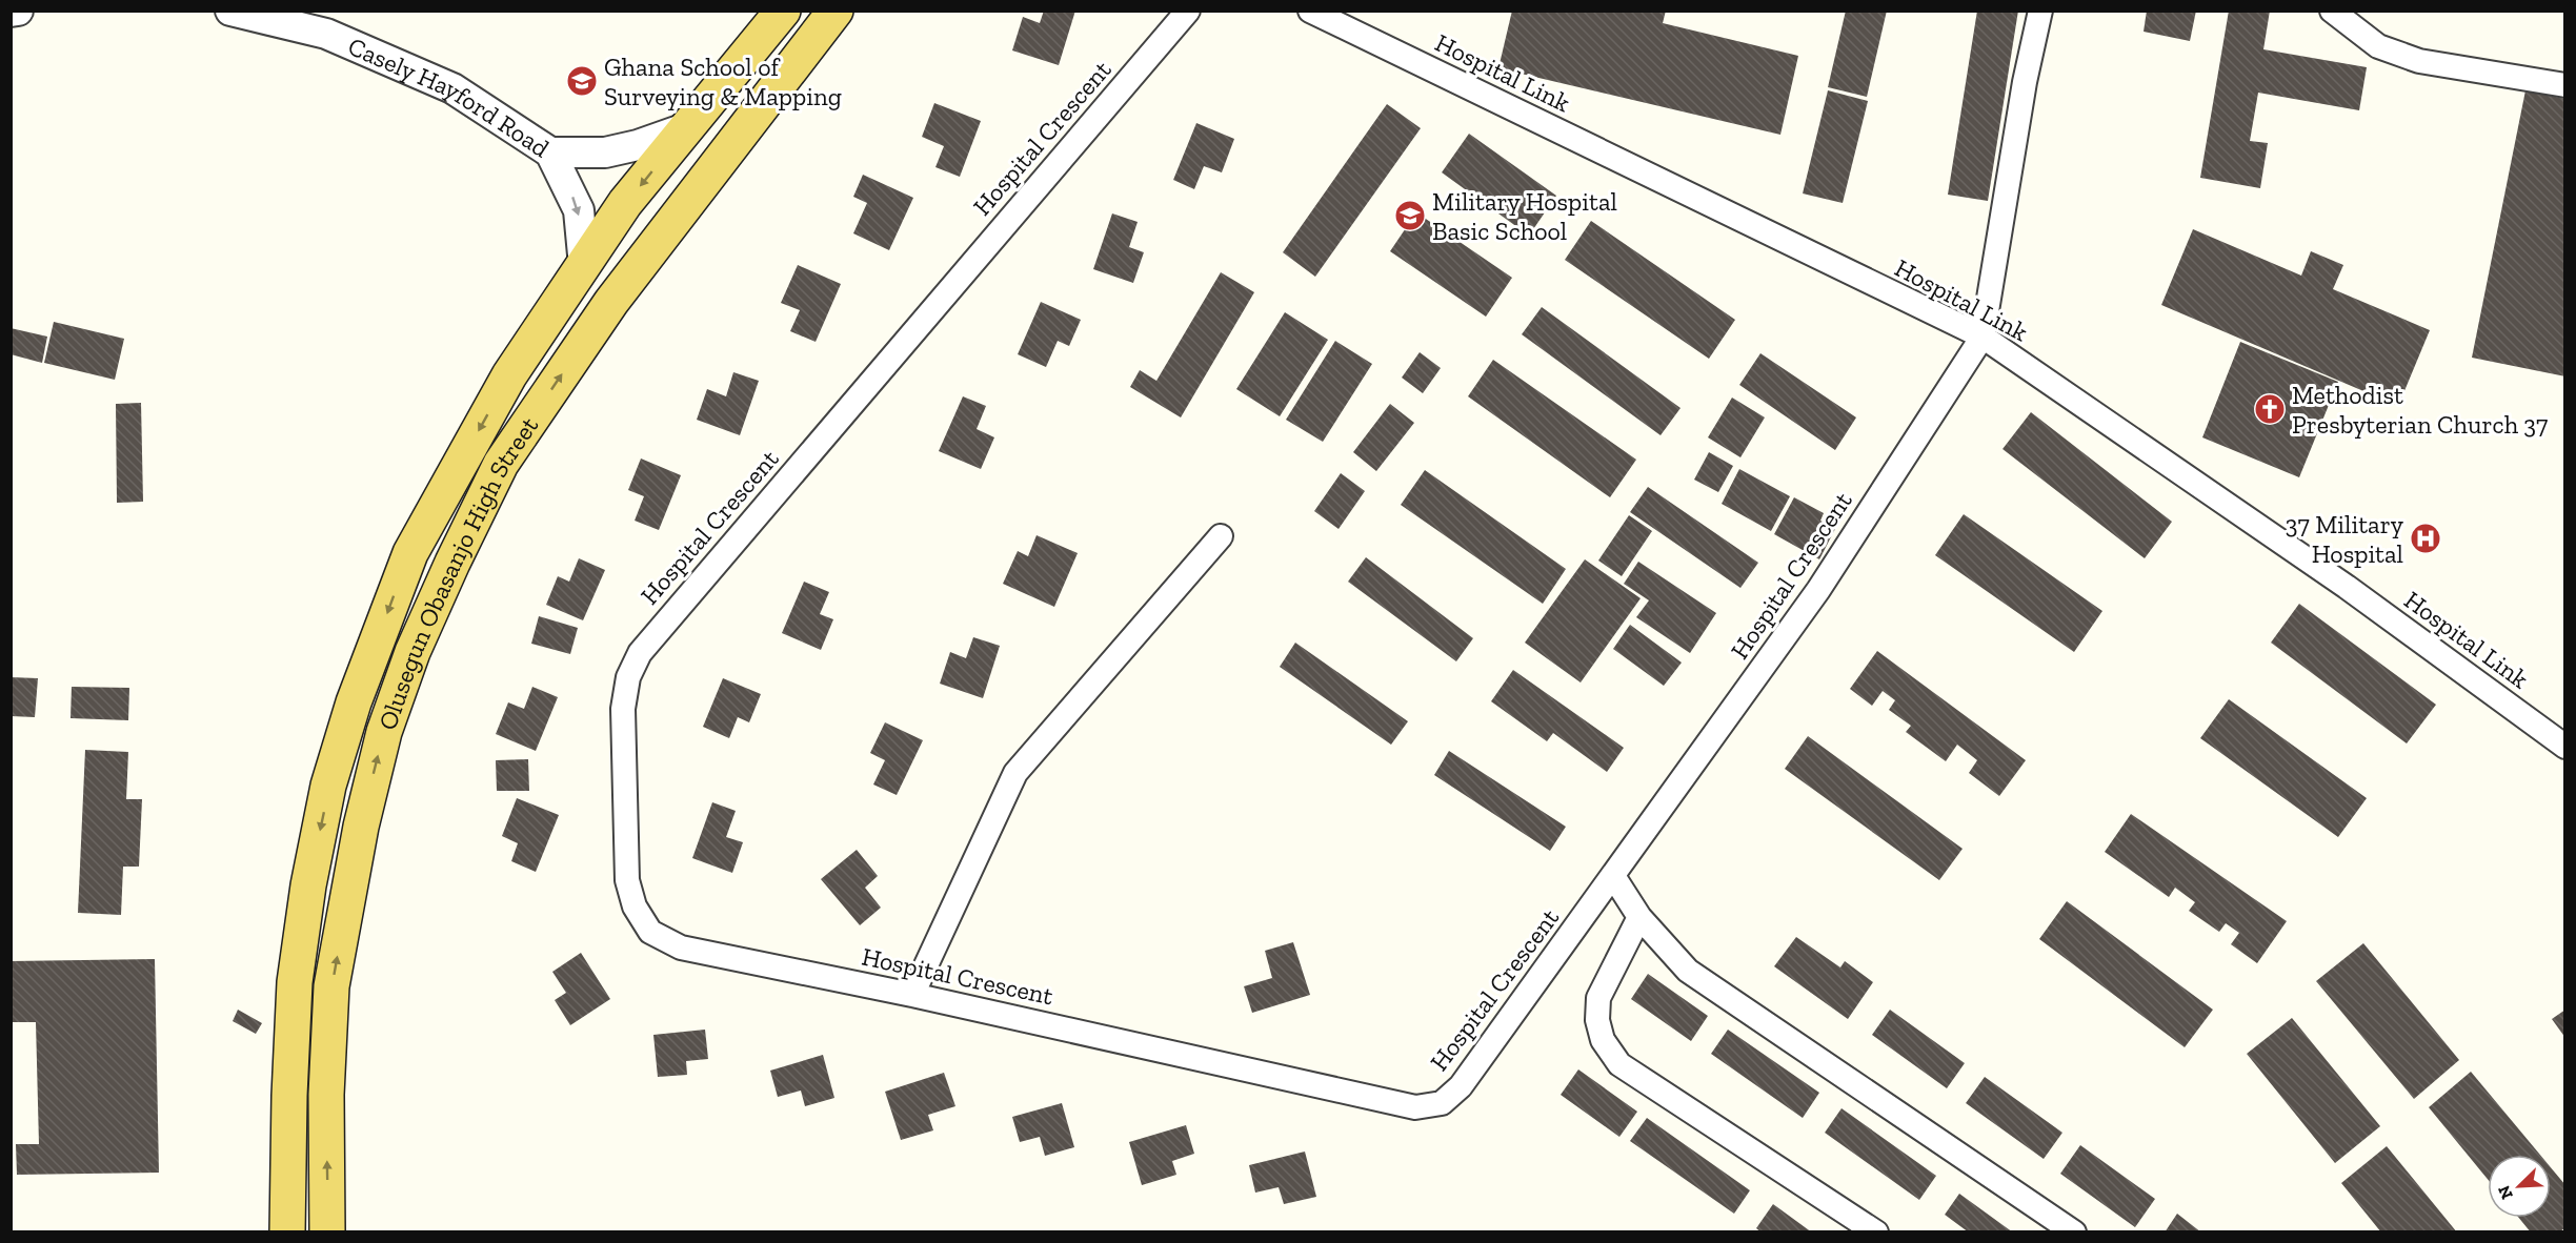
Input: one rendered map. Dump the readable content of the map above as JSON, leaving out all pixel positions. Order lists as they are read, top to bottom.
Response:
{
  "streets": {
    "main road": ["Olusegun Obasanjo High Street"],
    "street": ["Hospital Link", "Casely Hayford Road", "Hospital Crescent"]
  },
  "crossings": [
    ["Hospital Link", "Hospital Crescent"],
    ["Casely Hayford Road", "Olusegun Obasanjo High Street"]
  ],
  "places": {
    "school or university": ["Ghana School of Surveying & Mapping", "Military Hospital Basic School"],
    "church": ["Methodist Presbyterian Church 37"],
    "hospital": ["37 Military Hospital"]
  },
  "north": "bottom left"
}
